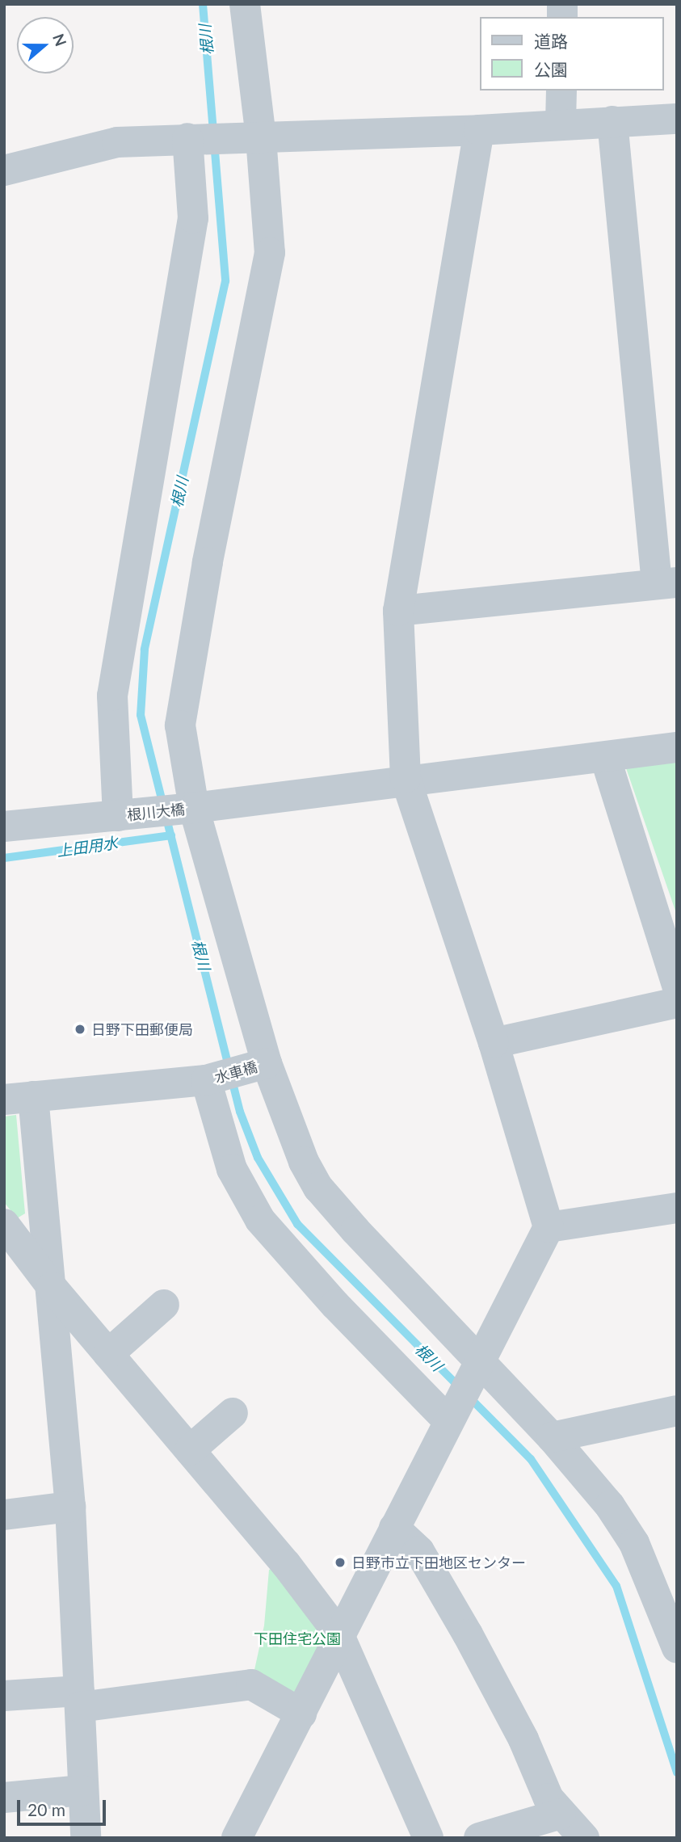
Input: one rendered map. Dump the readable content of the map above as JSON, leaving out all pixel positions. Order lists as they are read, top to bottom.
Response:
{
  "streets": {
    "street": ["根川大橋", "水車橋"]
  },
  "water": ["根川", "上田用水"],
  "parks": ["下田住宅公園"],
  "places": ["日野下田郵便局", "日野市立下田地区センター"],
  "legend": ["道路", "公園"],
  "scale_bar": "20 m",
  "north": "right"
}
